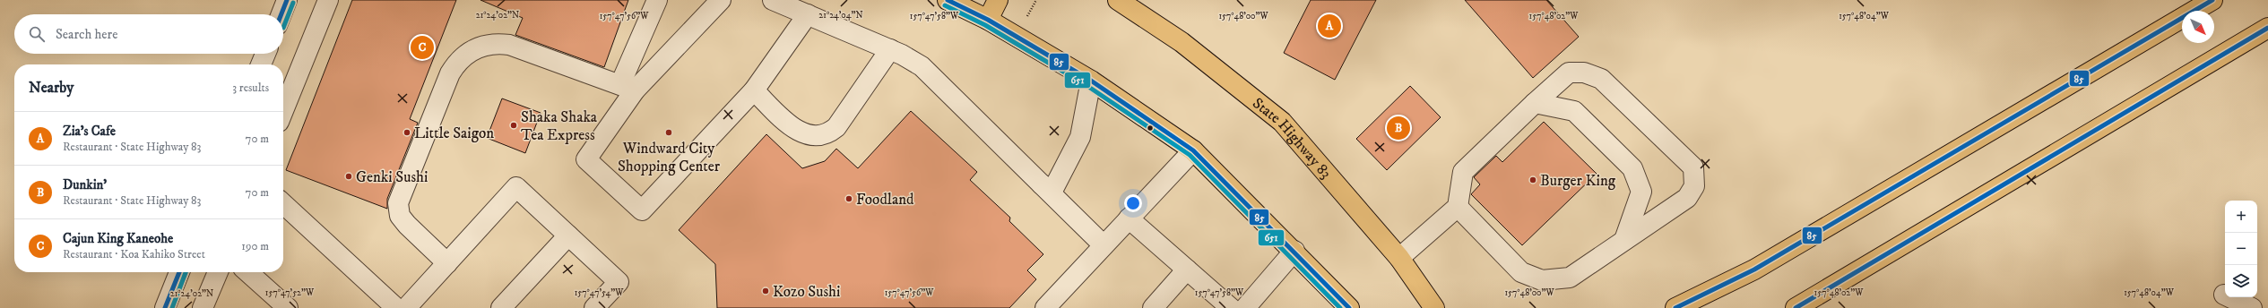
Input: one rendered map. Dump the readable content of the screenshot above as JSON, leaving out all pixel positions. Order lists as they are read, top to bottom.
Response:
{
  "streets": {
    "main road": ["State Highway 83"]
  },
  "places": [
    "Shaka Shaka Tea Express",
    "Little Saigon",
    "Windward City Shopping Center",
    "Genki Sushi",
    "Burger King",
    "Foodland",
    "Kozo Sushi"
  ],
  "lines": ["transit line 85", "transit line 651"],
  "north": "bottom right",
  "page": {
    "pins": ["A", "C", "B"],
    "search": "Search here",
    "heading": ["Nearby", "3 results"],
    "list": [
      {
        "mark": "A",
        "name": "Zia's Cafe",
        "note": "Restaurant · State Highway 83",
        "value": "70 m"
      },
      {
        "mark": "B",
        "name": "Dunkin'",
        "note": "Restaurant · State Highway 83",
        "value": "70 m"
      },
      {
        "mark": "C",
        "name": "Cajun King Kaneohe",
        "note": "Restaurant · Koa Kahiko Street",
        "value": "190 m"
      }
    ],
    "map_buttons": ["+", "−"]
  },
  "coordinates": [
    "21°24'02\"N",
    "21°24'04\"N",
    "157°47'56\"W",
    "157°47'58\"W",
    "157°48'00\"W",
    "157°48'02\"W",
    "157°48'04\"W",
    "157°47'52\"W",
    "157°47'54\"W"
  ]
}
